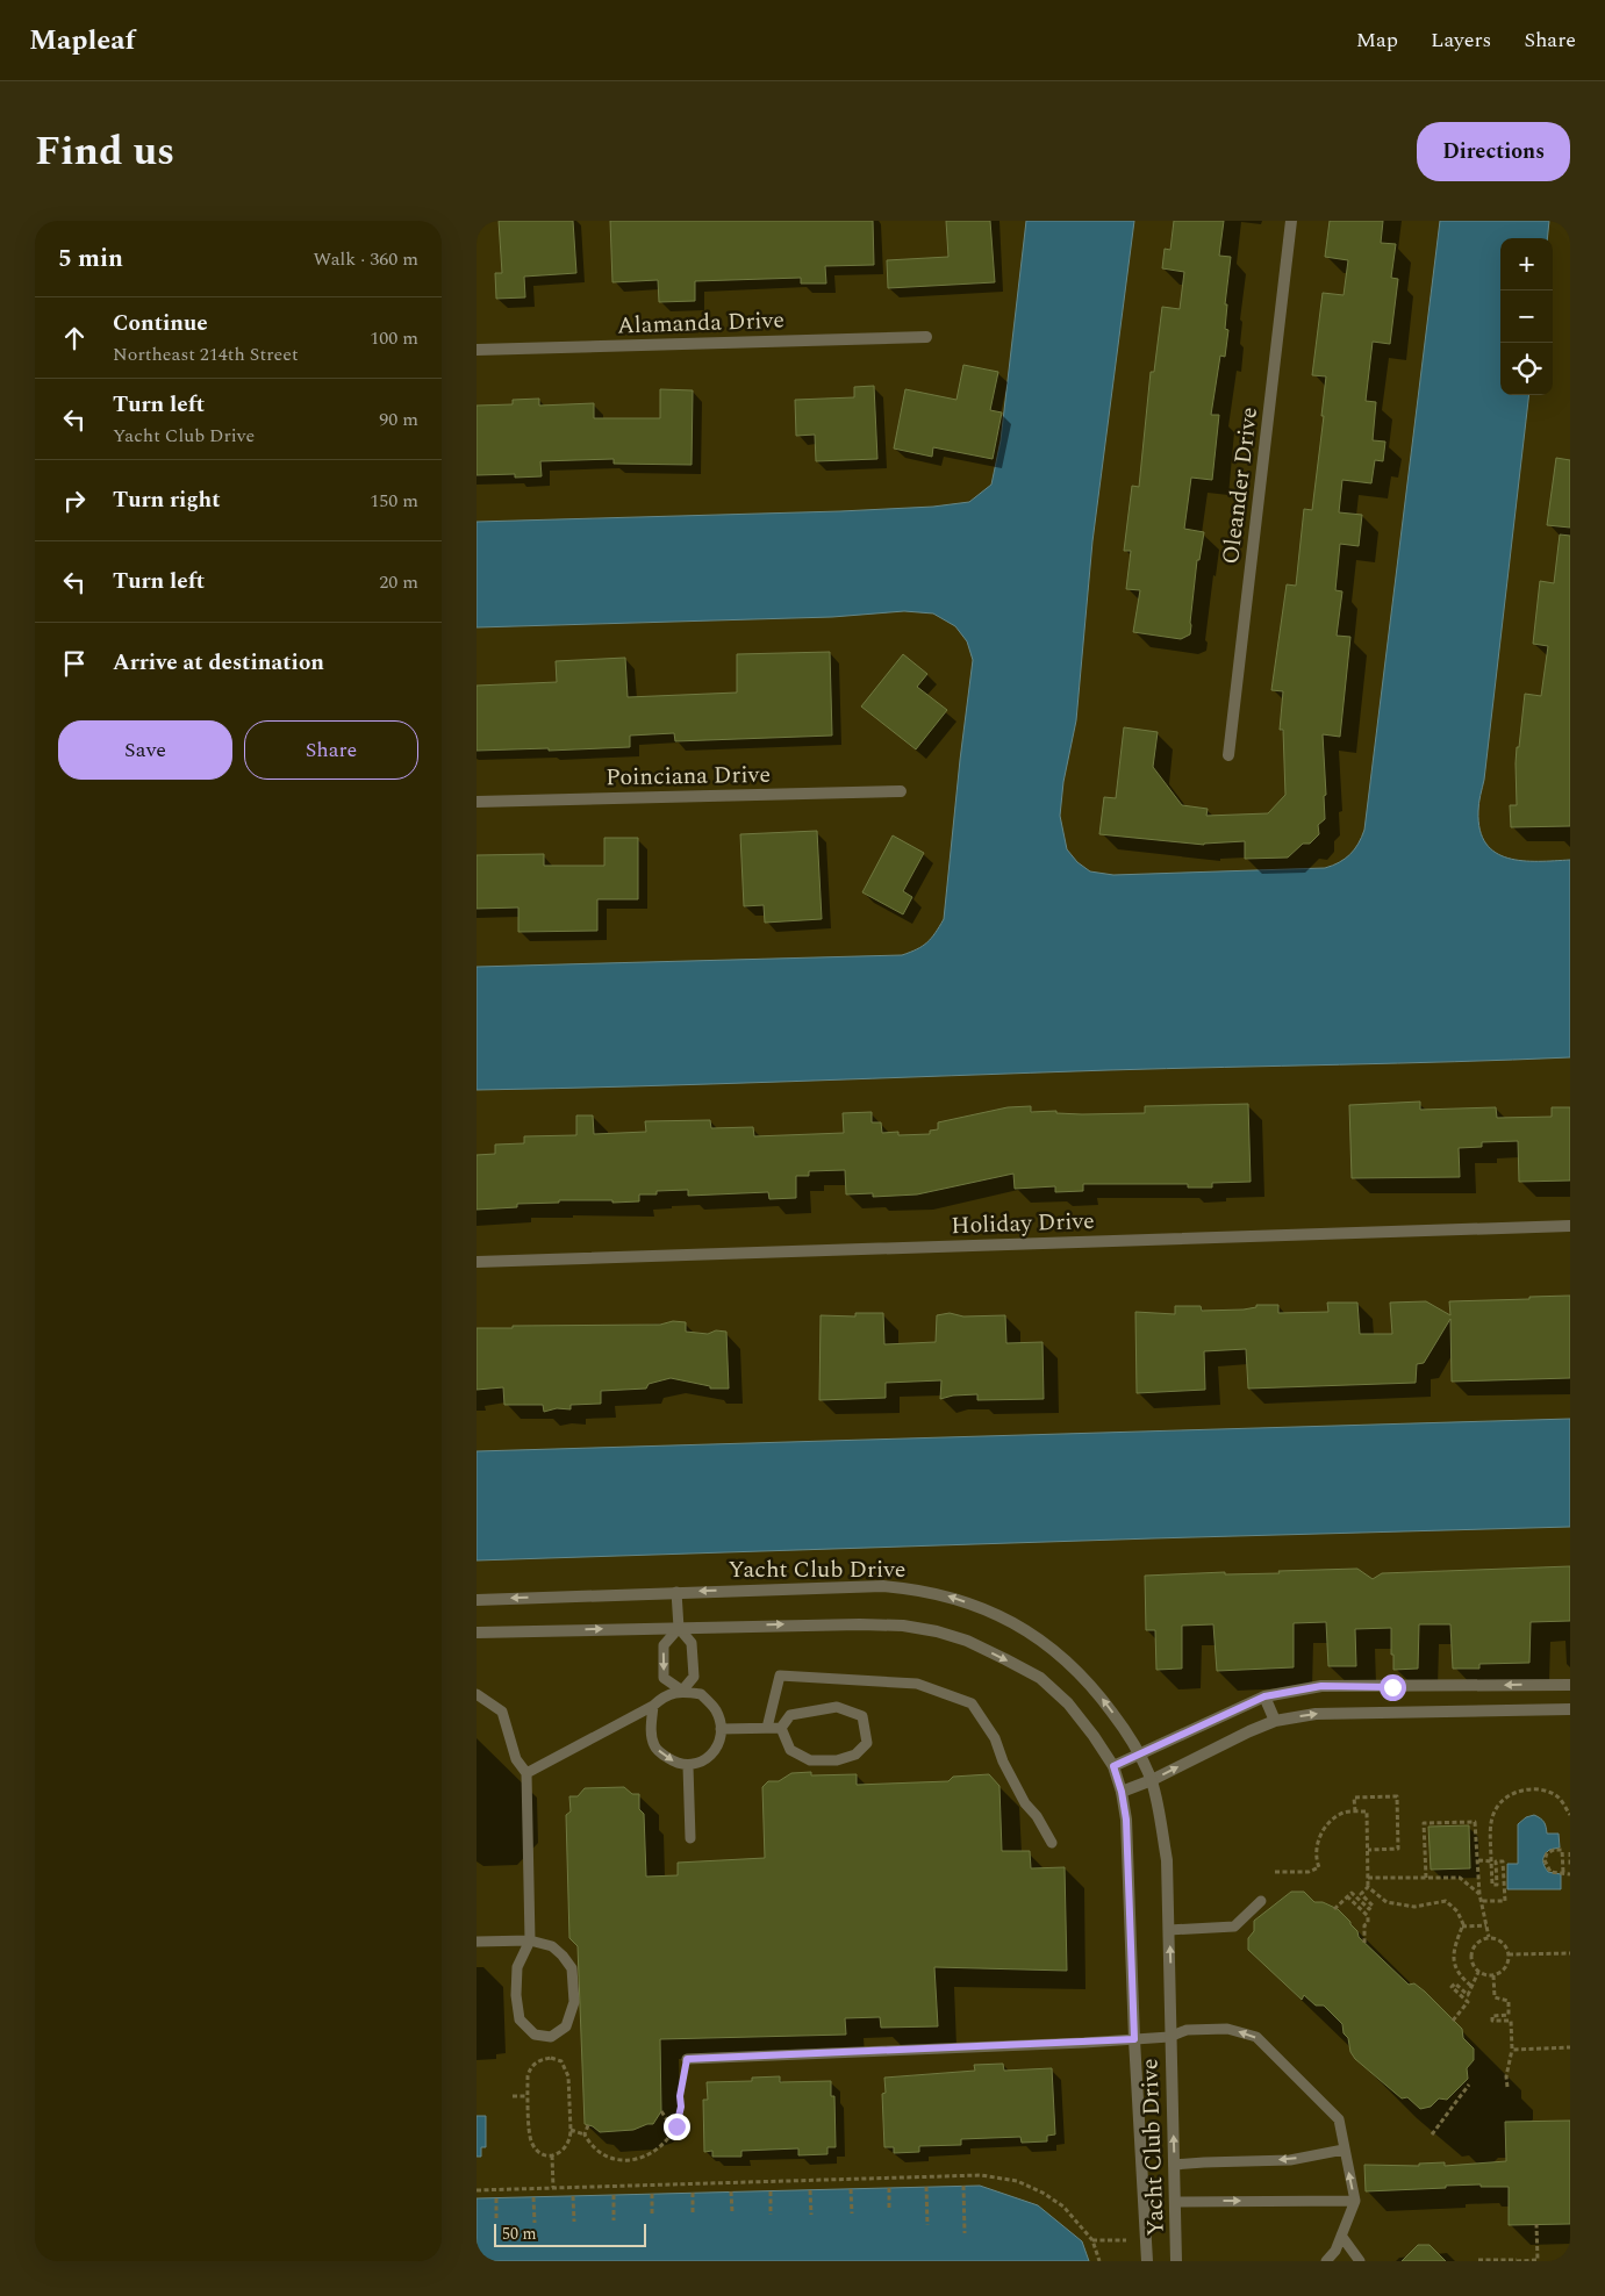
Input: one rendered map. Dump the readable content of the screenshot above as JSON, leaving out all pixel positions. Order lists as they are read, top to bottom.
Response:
{
  "streets": {
    "street": [
      "Alamanda Drive",
      "Oleander Drive",
      "Poinciana Drive",
      "Holiday Drive",
      "Yacht Club Drive"
    ]
  },
  "scale_bar": "50 m",
  "page": {
    "header": "Mapleaf",
    "nav": ["Map", "Layers", "Share"],
    "title": "Find us",
    "buttons": [
      "Directions",
      ["Save", "Share"]
    ],
    "heading": ["5 min", "Walk · 360 m"],
    "map_buttons": ["+", "−"],
    "list": [
      ["Continue", "Northeast 214th Street", "100 m"],
      ["Turn left", "Yacht Club Drive", "90 m"],
      ["Turn right", "150 m"],
      ["Turn left", "20 m"],
      "Arrive at destination"
    ],
    "scale": "50 m"
  }
}
